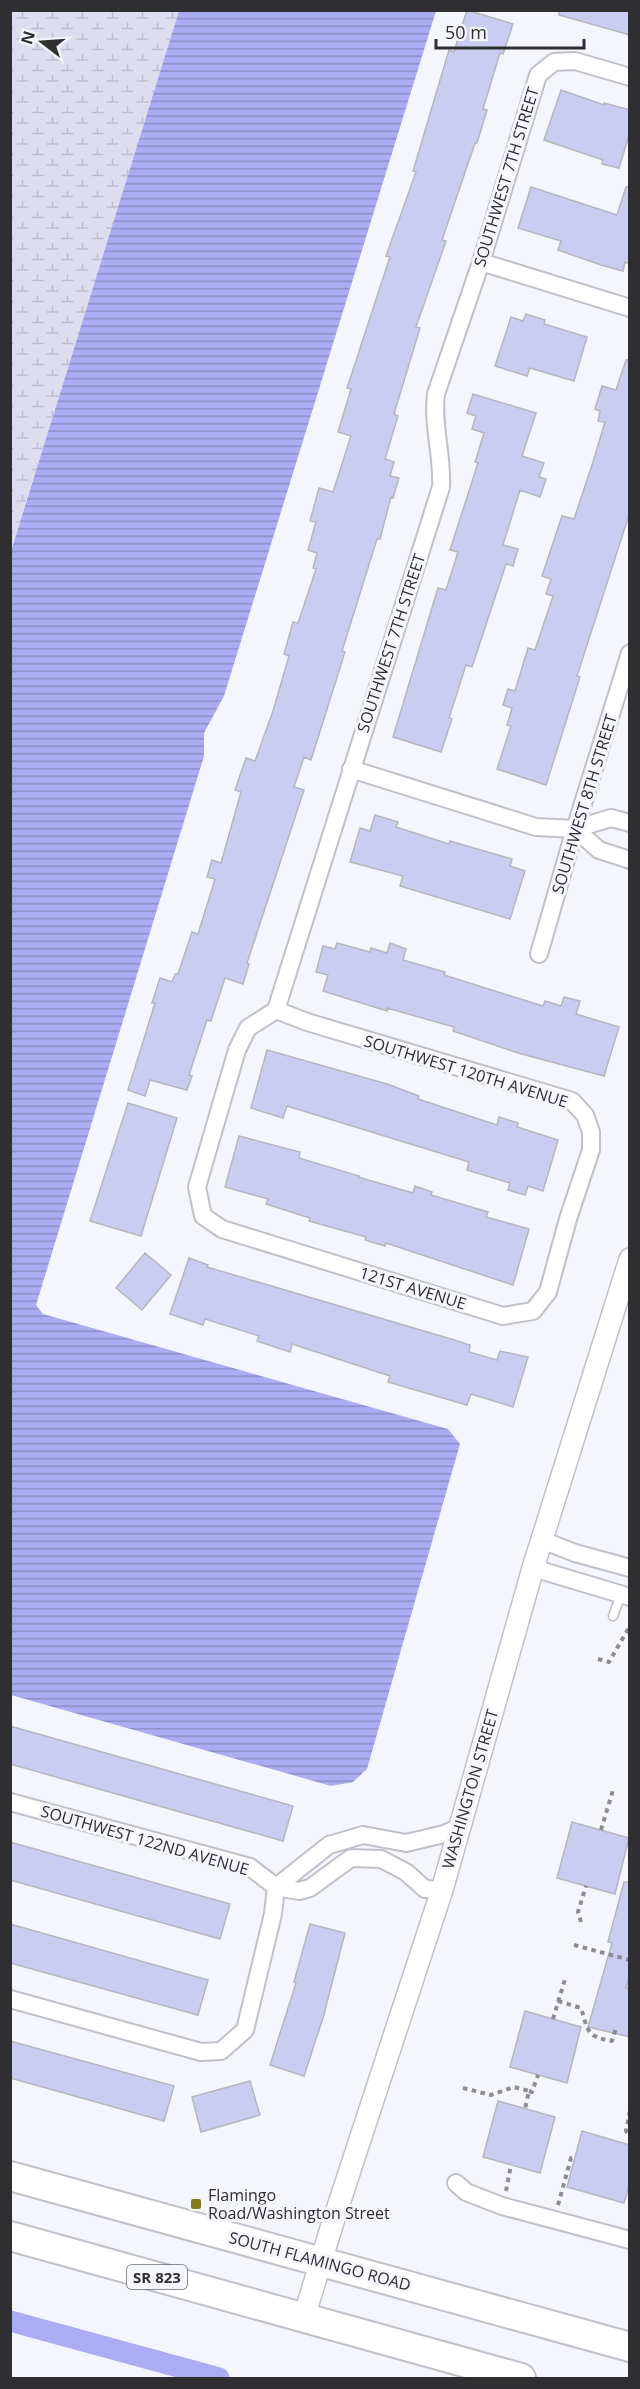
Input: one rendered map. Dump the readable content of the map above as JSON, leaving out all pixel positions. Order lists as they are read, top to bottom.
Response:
{
  "streets": {
    "highway": ["SOUTH FLAMINGO ROAD", "SR 823"],
    "street": [
      "SOUTHWEST 7TH STREET",
      "SOUTHWEST 8TH STREET",
      "SOUTHWEST 120TH AVENUE",
      "121ST AVENUE",
      "WASHINGTON STREET",
      "SOUTHWEST 122ND AVENUE"
    ]
  },
  "crossings": [
    ["SOUTHWEST 7TH STREET", "SOUTHWEST 120TH AVENUE"],
    ["SOUTHWEST 7TH STREET", "121ST AVENUE"],
    ["SOUTHWEST 120TH AVENUE", "121ST AVENUE"],
    ["WASHINGTON STREET", "SOUTH FLAMINGO ROAD"],
    ["WASHINGTON STREET", "SR 823"]
  ],
  "places": {
    "transit": ["Flamingo Road/Washington Street"]
  },
  "scale_bar": "50 m",
  "north": "left"
}
